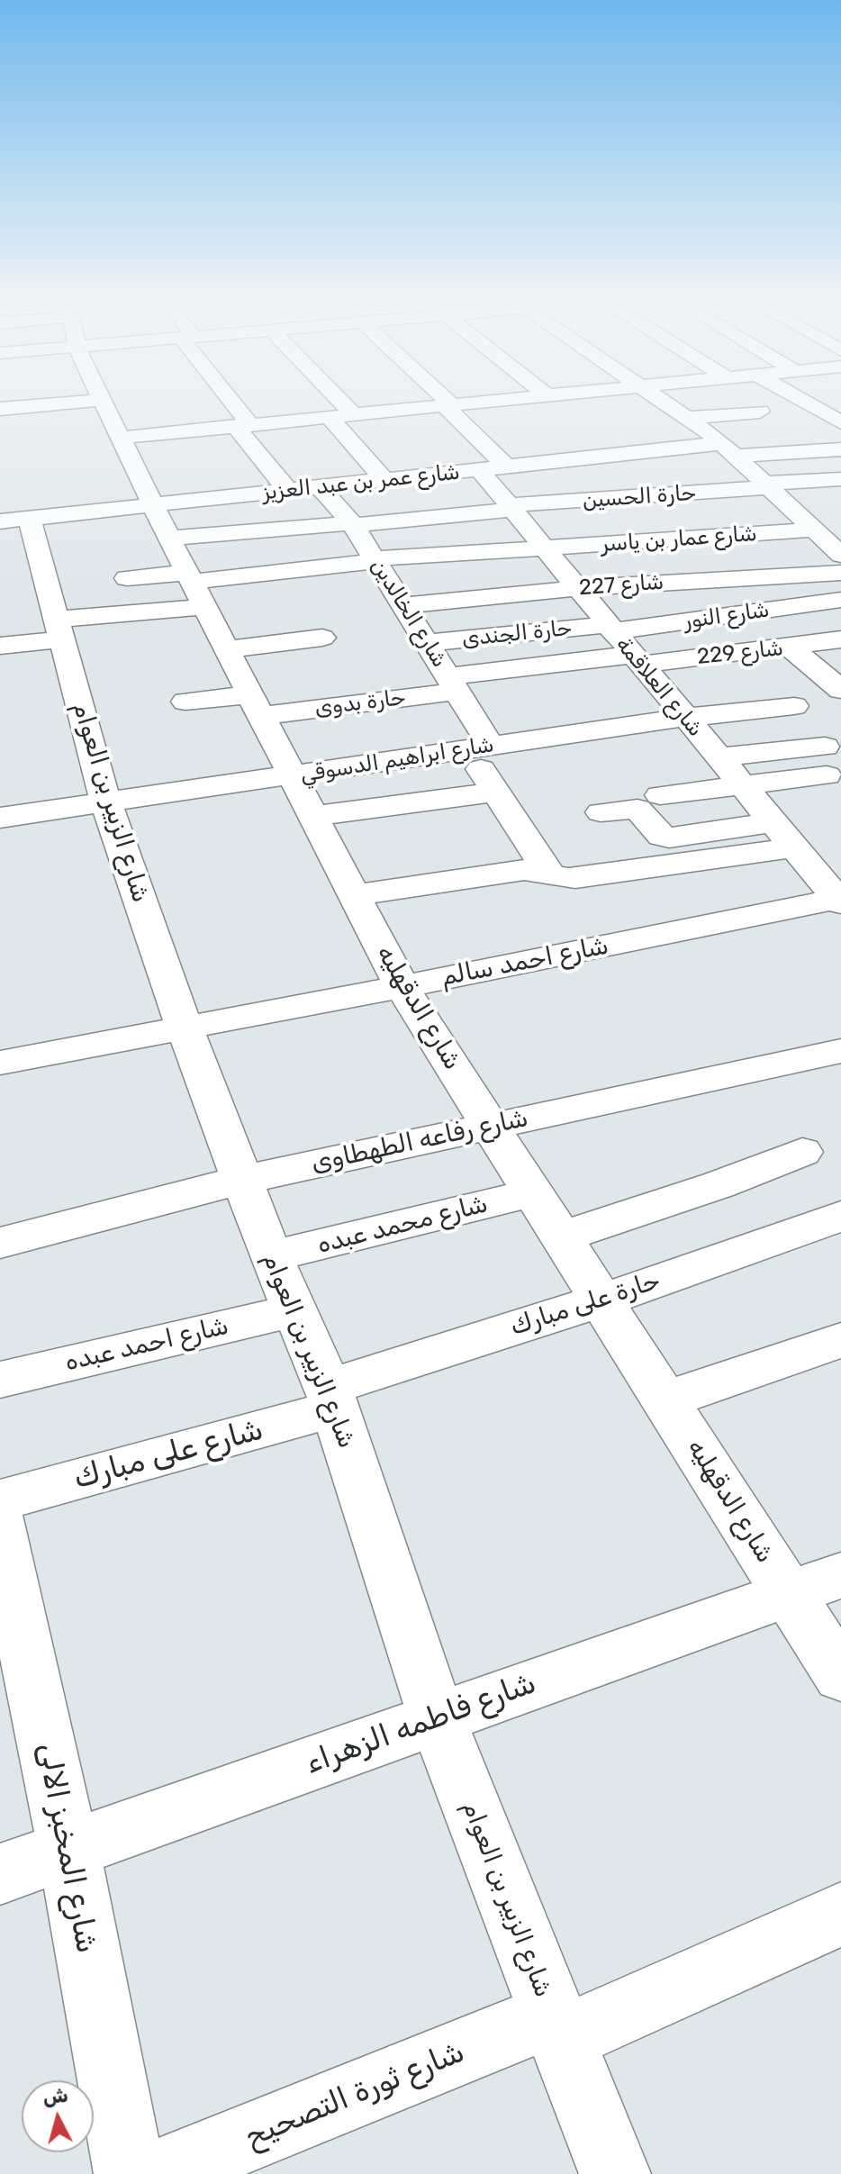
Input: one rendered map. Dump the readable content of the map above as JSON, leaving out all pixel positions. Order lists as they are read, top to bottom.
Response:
{
  "streets": {
    "street": [
      "شارع عمر بن عبد العزيز",
      "حارة الحسين",
      "شارع عمار بن ياسر",
      "شارع 227",
      "شارع الخالدين",
      "شارع النور",
      "حارة الجندى",
      "شارع 229",
      "شارع العلاقمة",
      "حارة بدوى",
      "شارع ابراهيم الدسوقي",
      "شارع الزبير بن العوام",
      "شارع احمد سالم",
      "شارع الدقهليه",
      "شارع رفاعه الطهطاوى",
      "شارع محمد عبده",
      "حارة على مبارك",
      "شارع احمد عبده",
      "شارع على مبارك",
      "شارع فاطمه الزهراء",
      "شارع المخبز الالى",
      "شارع ثورة التصحيح"
    ]
  },
  "crossings": [
    ["شارع عمر بن عبد العزيز", "حارة الحسين"],
    ["شارع عمر بن عبد العزيز", "شارع الخالدين"],
    ["شارع عمر بن عبد العزيز", "شارع العلاقمة"],
    ["شارع عمر بن عبد العزيز", "شارع الزبير بن العوام"],
    ["شارع عمر بن عبد العزيز", "شارع الدقهليه"],
    ["حارة الحسين", "شارع الخالدين"],
    ["حارة الحسين", "شارع العلاقمة"],
    ["حارة الحسين", "شارع الدقهليه"],
    ["شارع عمار بن ياسر", "شارع الخالدين"],
    ["شارع عمار بن ياسر", "شارع العلاقمة"],
    ["شارع عمار بن ياسر", "شارع الدقهليه"],
    ["شارع 227", "شارع الخالدين"],
    ["شارع 227", "شارع العلاقمة"],
    ["شارع الخالدين", "حارة الجندى"],
    ["شارع الخالدين", "شارع 229"],
    ["شارع الخالدين", "حارة بدوى"],
    ["شارع الخالدين", "شارع ابراهيم الدسوقي"],
    ["شارع النور", "حارة الجندى"],
    ["شارع النور", "شارع العلاقمة"],
    ["حارة الجندى", "شارع العلاقمة"],
    ["شارع 229", "شارع العلاقمة"],
    ["شارع 229", "حارة بدوى"],
    ["شارع العلاقمة", "شارع ابراهيم الدسوقي"],
    ["شارع العلاقمة", "شارع احمد سالم"],
    ["حارة بدوى", "شارع الدقهليه"],
    ["شارع ابراهيم الدسوقي", "شارع الزبير بن العوام"],
    ["شارع ابراهيم الدسوقي", "شارع الدقهليه"],
    ["شارع الزبير بن العوام", "شارع احمد سالم"],
    ["شارع الزبير بن العوام", "شارع رفاعه الطهطاوى"],
    ["شارع الزبير بن العوام", "شارع محمد عبده"],
    ["شارع الزبير بن العوام", "حارة على مبارك"],
    ["شارع الزبير بن العوام", "شارع احمد عبده"],
    ["شارع الزبير بن العوام", "شارع على مبارك"],
    ["شارع الزبير بن العوام", "شارع فاطمه الزهراء"],
    ["شارع الزبير بن العوام", "شارع ثورة التصحيح"],
    ["شارع احمد سالم", "شارع الدقهليه"],
    ["شارع الدقهليه", "شارع رفاعه الطهطاوى"],
    ["شارع الدقهليه", "شارع محمد عبده"],
    ["شارع الدقهليه", "حارة على مبارك"],
    ["شارع الدقهليه", "شارع فاطمه الزهراء"],
    ["حارة على مبارك", "شارع على مبارك"],
    ["شارع فاطمه الزهراء", "شارع المخبز الالى"]
  ],
  "north": "top"
}
